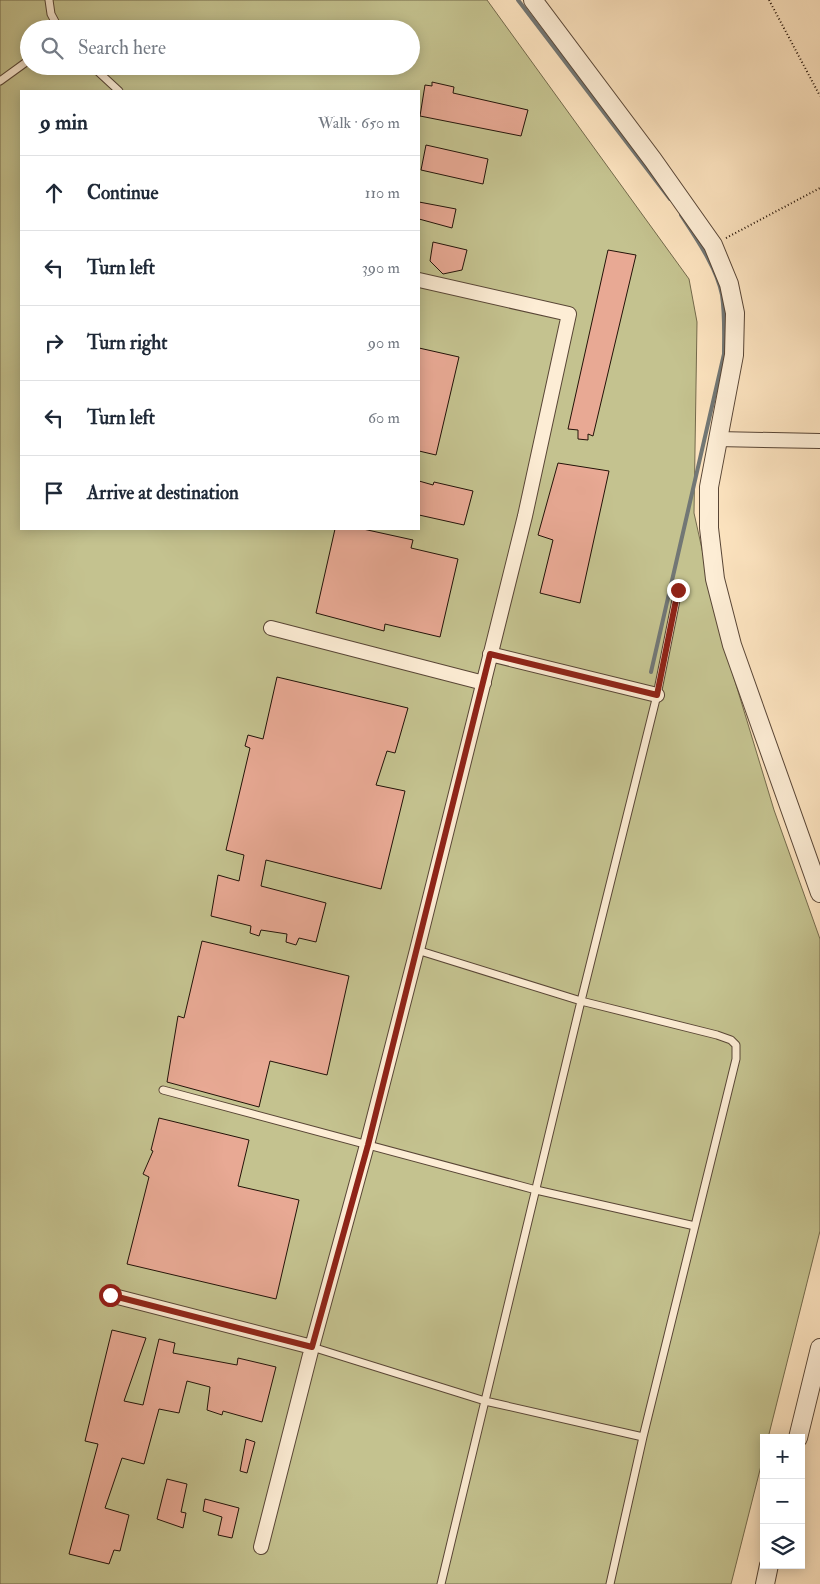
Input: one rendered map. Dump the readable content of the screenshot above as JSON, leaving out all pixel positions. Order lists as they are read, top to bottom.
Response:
{
  "page": {
    "search": "Search here",
    "heading": ["9 min", "Walk · 650 m"],
    "list": [
      ["Continue", "110 m"],
      ["Turn left", "390 m"],
      ["Turn right", "90 m"],
      ["Turn left", "60 m"],
      "Arrive at destination"
    ],
    "map_buttons": ["+", "−"]
  }
}
